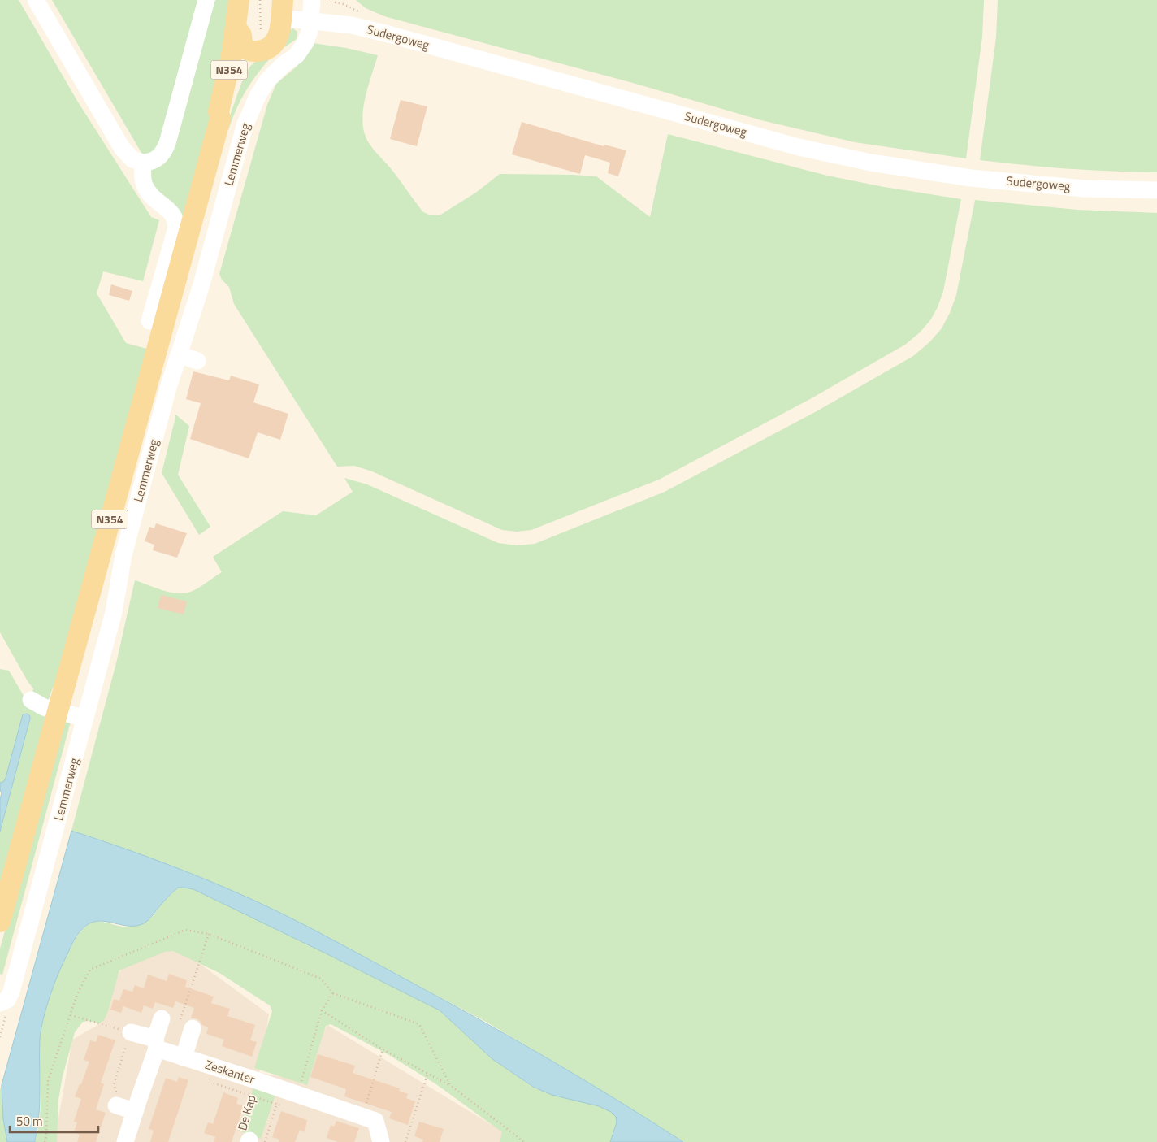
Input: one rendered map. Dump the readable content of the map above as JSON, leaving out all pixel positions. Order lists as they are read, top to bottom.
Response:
{
  "streets": {
    "main road": ["N354", "Lemmerweg"],
    "street": ["Sudergoweg", "Zeskanter"],
    "path": ["De Kap"]
  },
  "crossings": [
    ["Sudergoweg", "N354"],
    ["Sudergoweg", "Lemmerweg"],
    ["N354", "Lemmerweg"],
    ["Zeskanter", "De Kap"]
  ],
  "scale_bar": "50 m"
}
